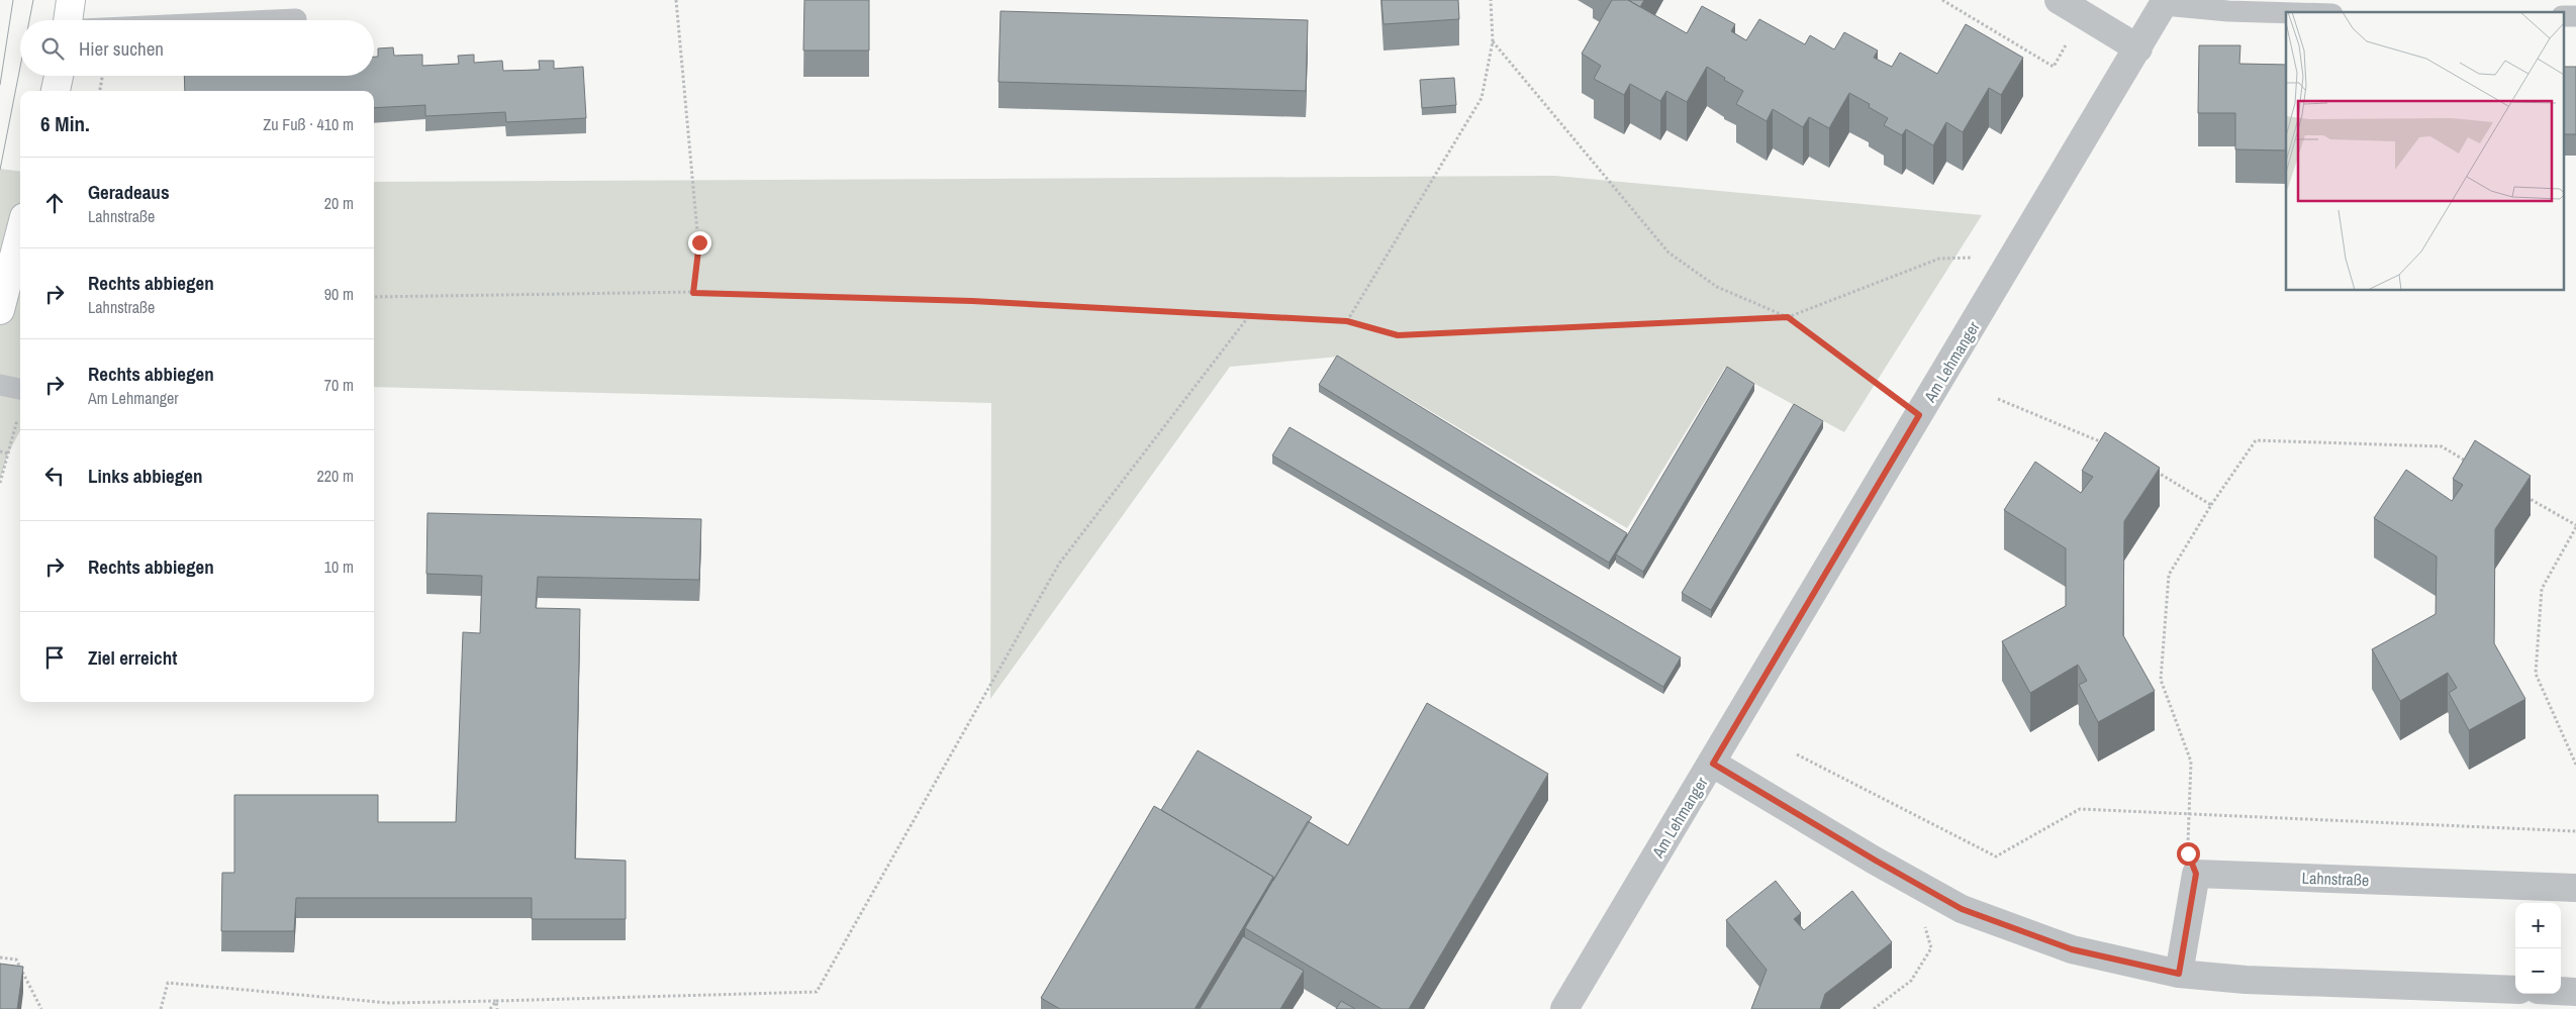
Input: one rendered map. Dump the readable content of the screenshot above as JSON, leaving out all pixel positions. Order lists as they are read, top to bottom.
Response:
{
  "streets": {
    "street": ["Am Lehmanger", "Lahnstraße"]
  },
  "page": {
    "search": "Hier suchen",
    "heading": ["6 Min.", "Zu Fuß · 410 m"],
    "list": [
      ["Geradeaus", "Lahnstraße", "20 m"],
      ["Rechts abbiegen", "Lahnstraße", "90 m"],
      ["Rechts abbiegen", "Am Lehmanger", "70 m"],
      ["Links abbiegen", "220 m"],
      ["Rechts abbiegen", "10 m"],
      "Ziel erreicht"
    ],
    "map_buttons": ["+", "−"]
  }
}
